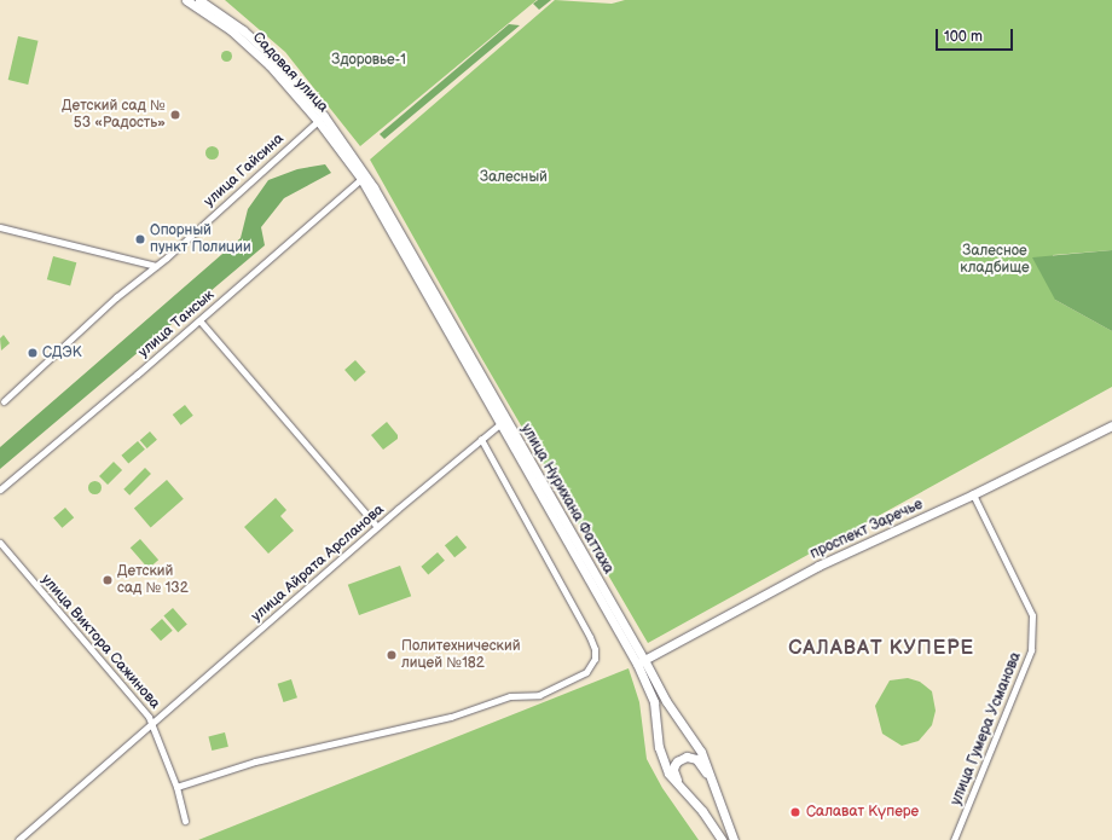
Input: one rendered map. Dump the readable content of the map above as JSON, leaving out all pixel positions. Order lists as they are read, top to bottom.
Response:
{
  "streets": {
    "street": [
      "Садовая улица",
      "улица Гайсина",
      "улица Тансык",
      "улица Нурихана Фаттаха",
      "проспект Заречье",
      "улица Айрата Арсланова",
      "улица Виктора Сажинова",
      "улица Гумера Усманова"
    ]
  },
  "crossings": [
    ["Садовая улица", "улица Гайсина"],
    ["Садовая улица", "улица Тансык"],
    ["Садовая улица", "улица Нурихана Фаттаха"],
    ["улица Тансык", "улица Нурихана Фаттаха"],
    ["улица Нурихана Фаттаха", "проспект Заречье"],
    ["улица Нурихана Фаттаха", "улица Айрата Арсланова"],
    ["проспект Заречье", "улица Гумера Усманова"],
    ["улица Айрата Арсланова", "улица Виктора Сажинова"]
  ],
  "districts": ["САЛАВАТ КУПЕРЕ"],
  "parks": ["Здоровье-1", "Залесный", "Залесное кладбище"],
  "places": [
    "Детский сад № 53 «Радость»",
    "Опорный пункт Полиции",
    "СДЭК",
    "Детский сад № 132",
    "Политехнический лицей №182",
    "Салават Күпере"
  ],
  "scale_bar": "100 m"
}
